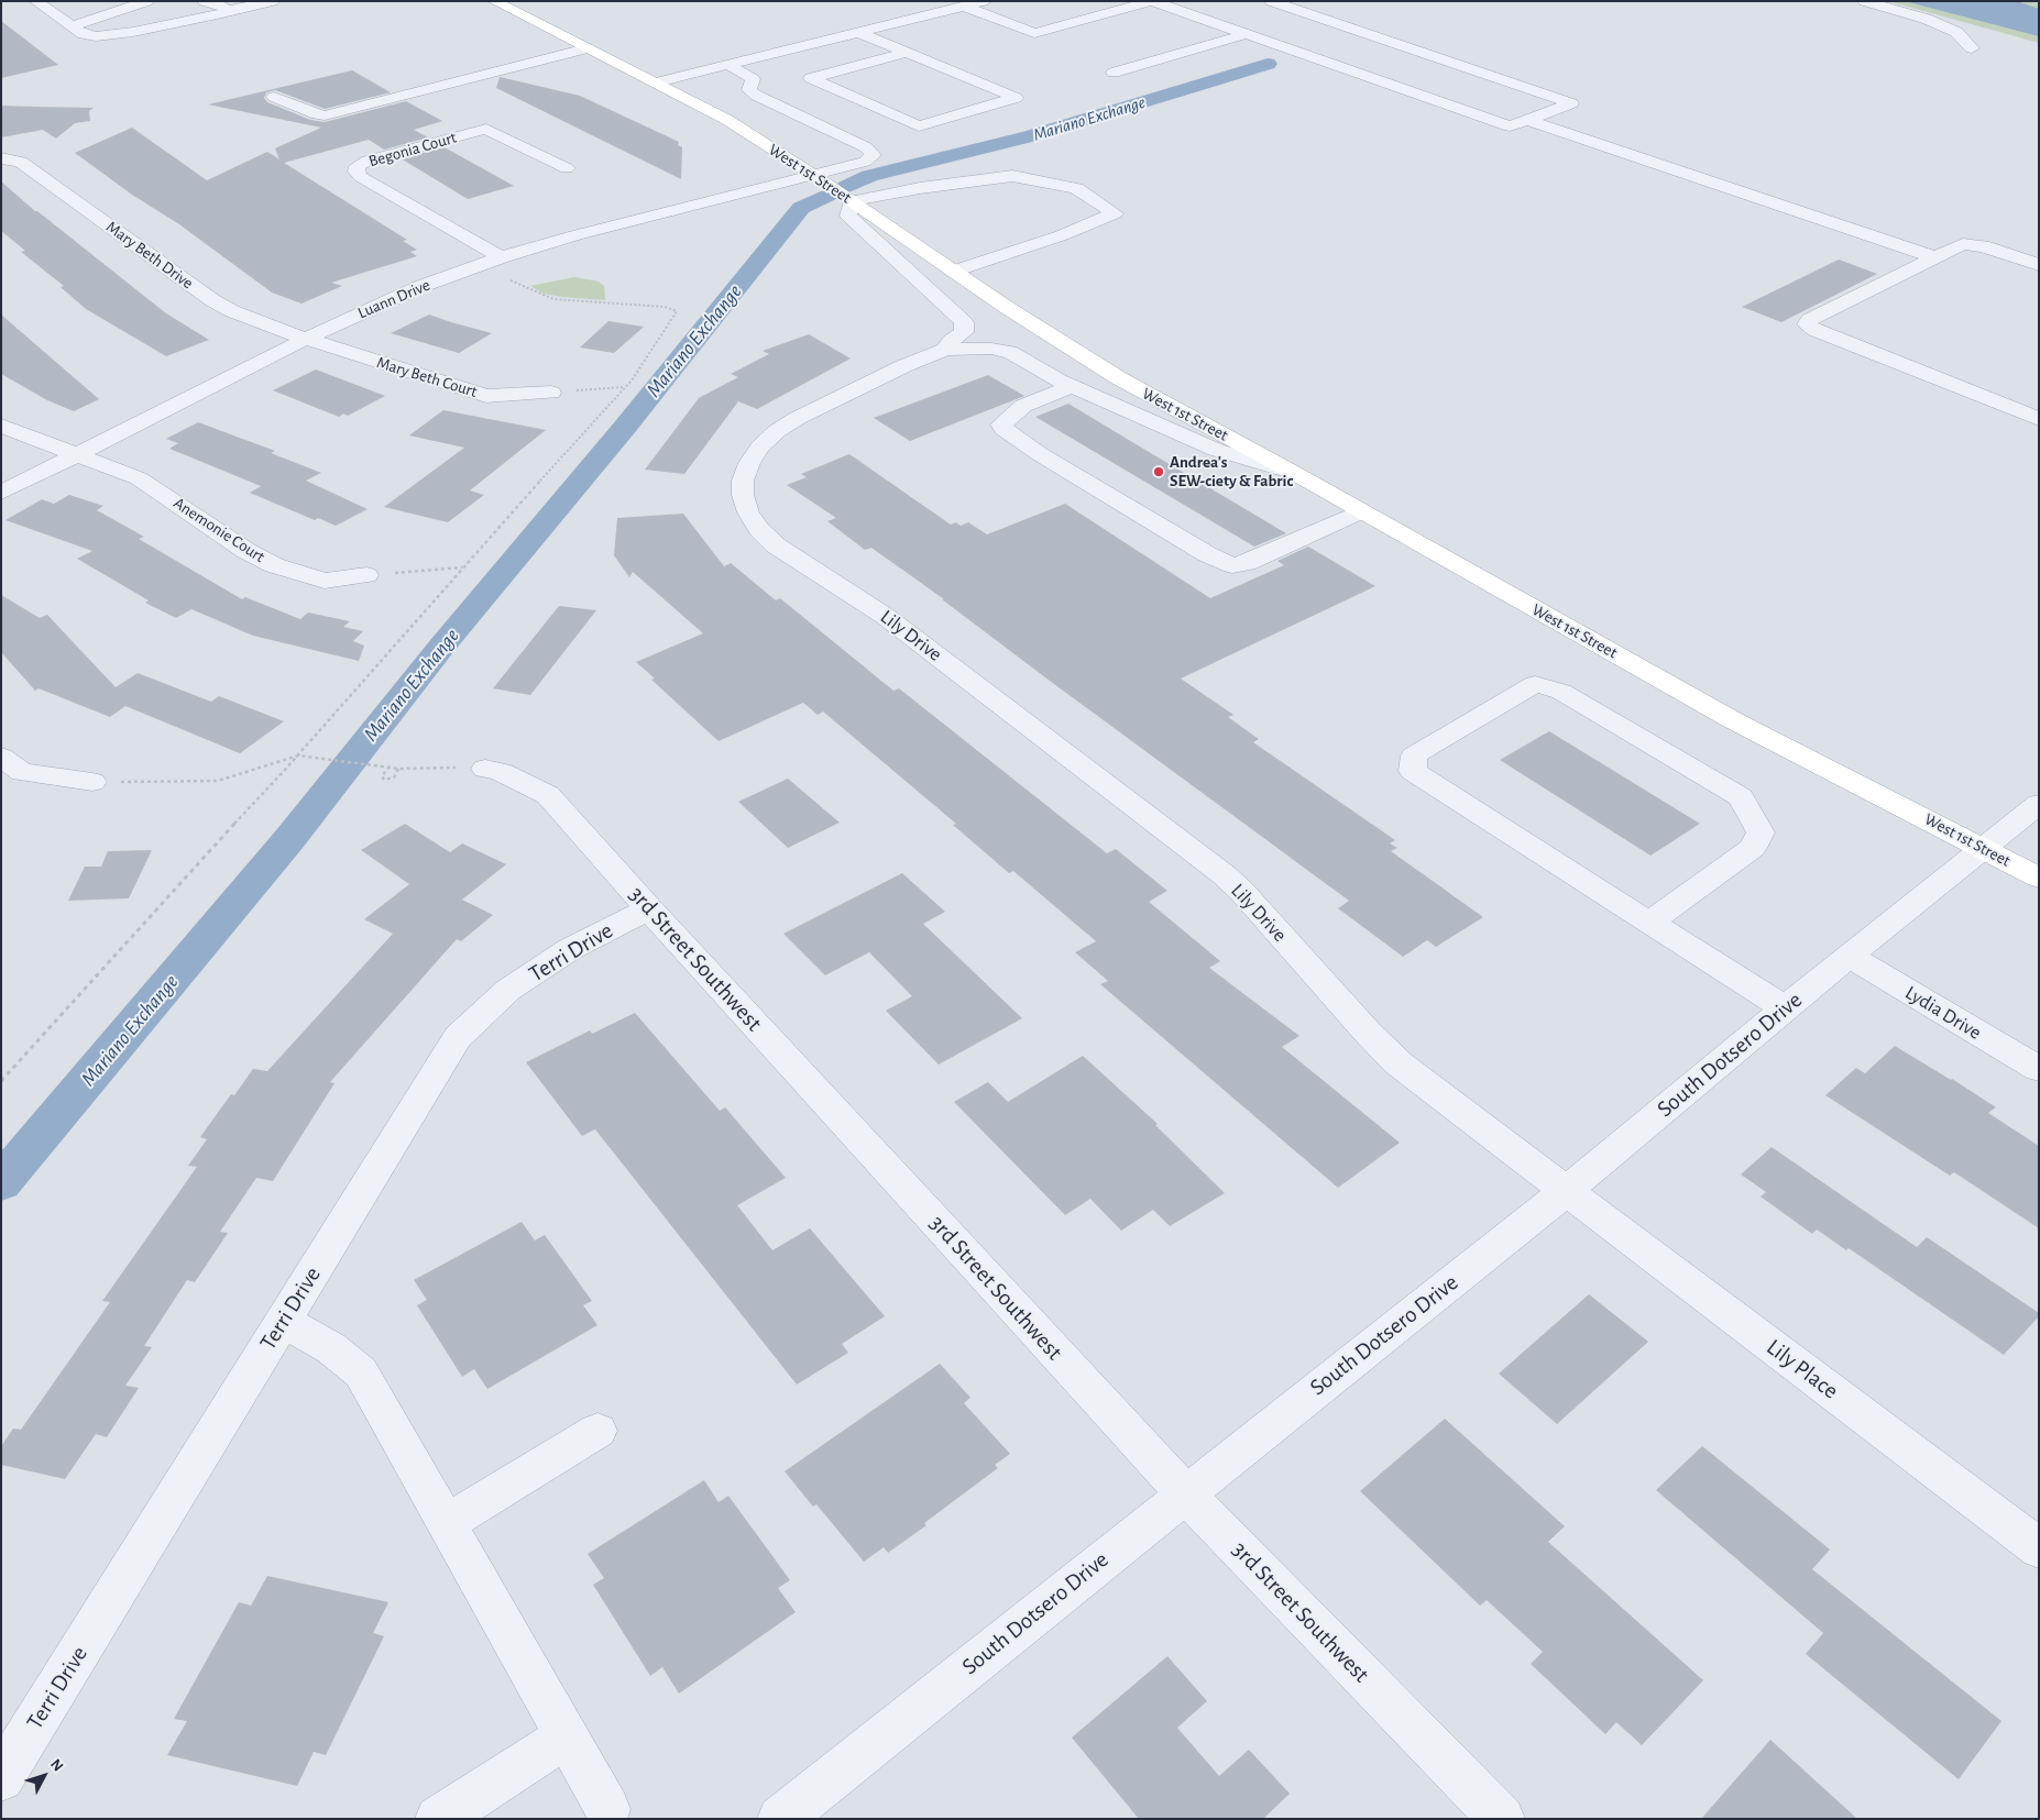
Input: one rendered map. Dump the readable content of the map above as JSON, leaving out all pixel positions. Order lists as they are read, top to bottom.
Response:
{
  "streets": {
    "main road": ["West 1st Street"],
    "street": [
      "Begonia Court",
      "Mary Beth Drive",
      "Luann Drive",
      "Mary Beth Court",
      "Anemonie Court",
      "Lily Drive",
      "Terri Drive",
      "3rd Street Southwest",
      "Lydia Drive",
      "South Dotsero Drive",
      "Lily Place"
    ]
  },
  "crossings": [
    ["Begonia Court", "Luann Drive"],
    ["West 1st Street", "Luann Drive"],
    ["West 1st Street", "Lily Drive"],
    ["West 1st Street", "South Dotsero Drive"],
    ["Mary Beth Drive", "Luann Drive"],
    ["Mary Beth Drive", "Mary Beth Court"],
    ["Luann Drive", "Mary Beth Court"],
    ["Luann Drive", "Anemonie Court"],
    ["Lily Drive", "South Dotsero Drive"],
    ["Lily Drive", "Lily Place"],
    ["Terri Drive", "3rd Street Southwest"],
    ["3rd Street Southwest", "South Dotsero Drive"],
    ["Lydia Drive", "South Dotsero Drive"],
    ["South Dotsero Drive", "Lily Place"]
  ],
  "water": ["Mariano Exchange"],
  "places": ["Andrea's SEW-ciety & Fabric"],
  "north": "top right"
}
